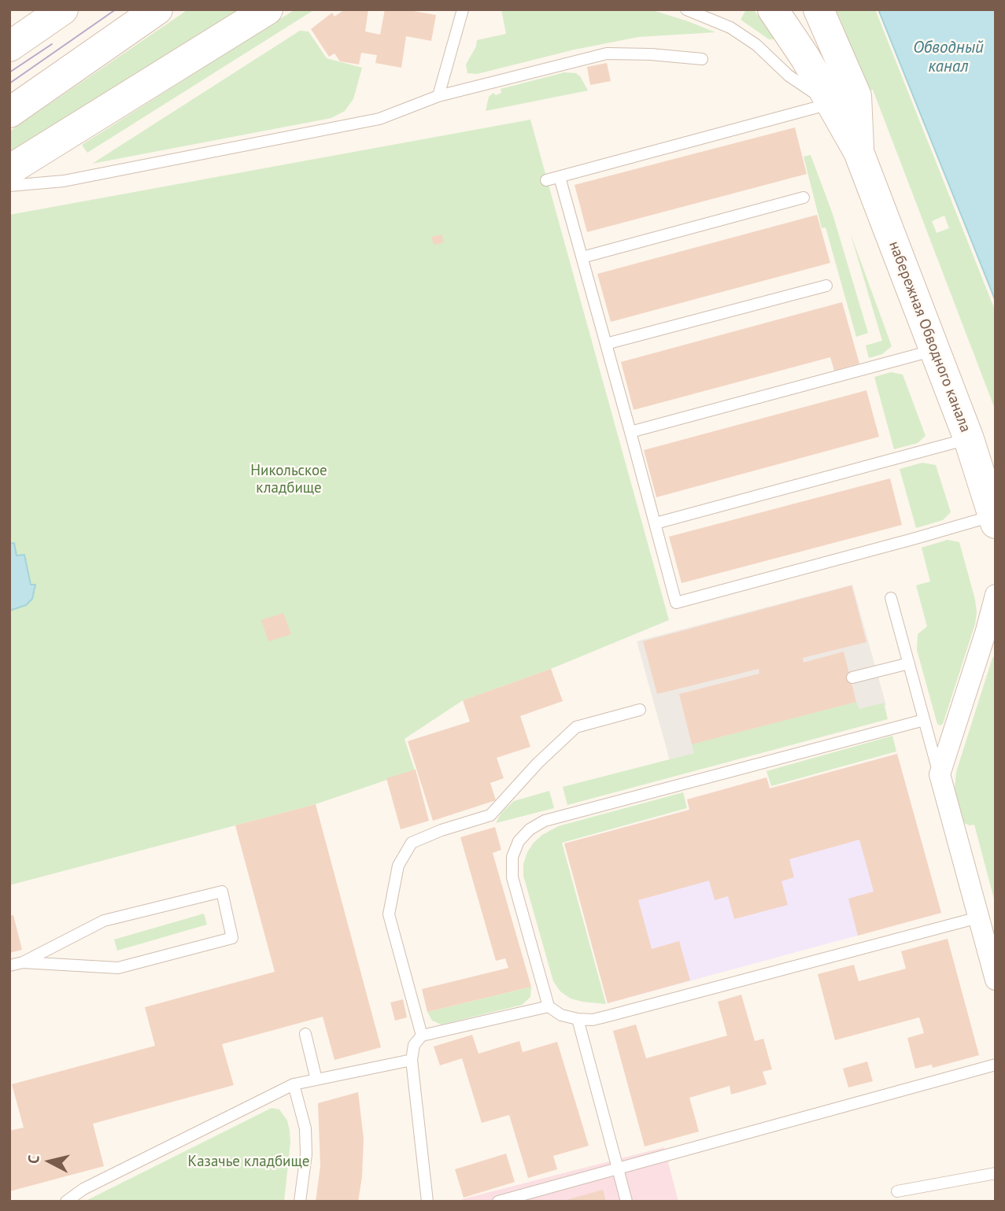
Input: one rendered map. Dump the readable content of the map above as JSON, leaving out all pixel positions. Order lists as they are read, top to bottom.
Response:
{
  "streets": {
    "main road": ["набережная Обводного канала"]
  },
  "water": ["Обводный канал"],
  "parks": ["Никольское кладбище", "Казачье кладбище"],
  "north": "left"
}
